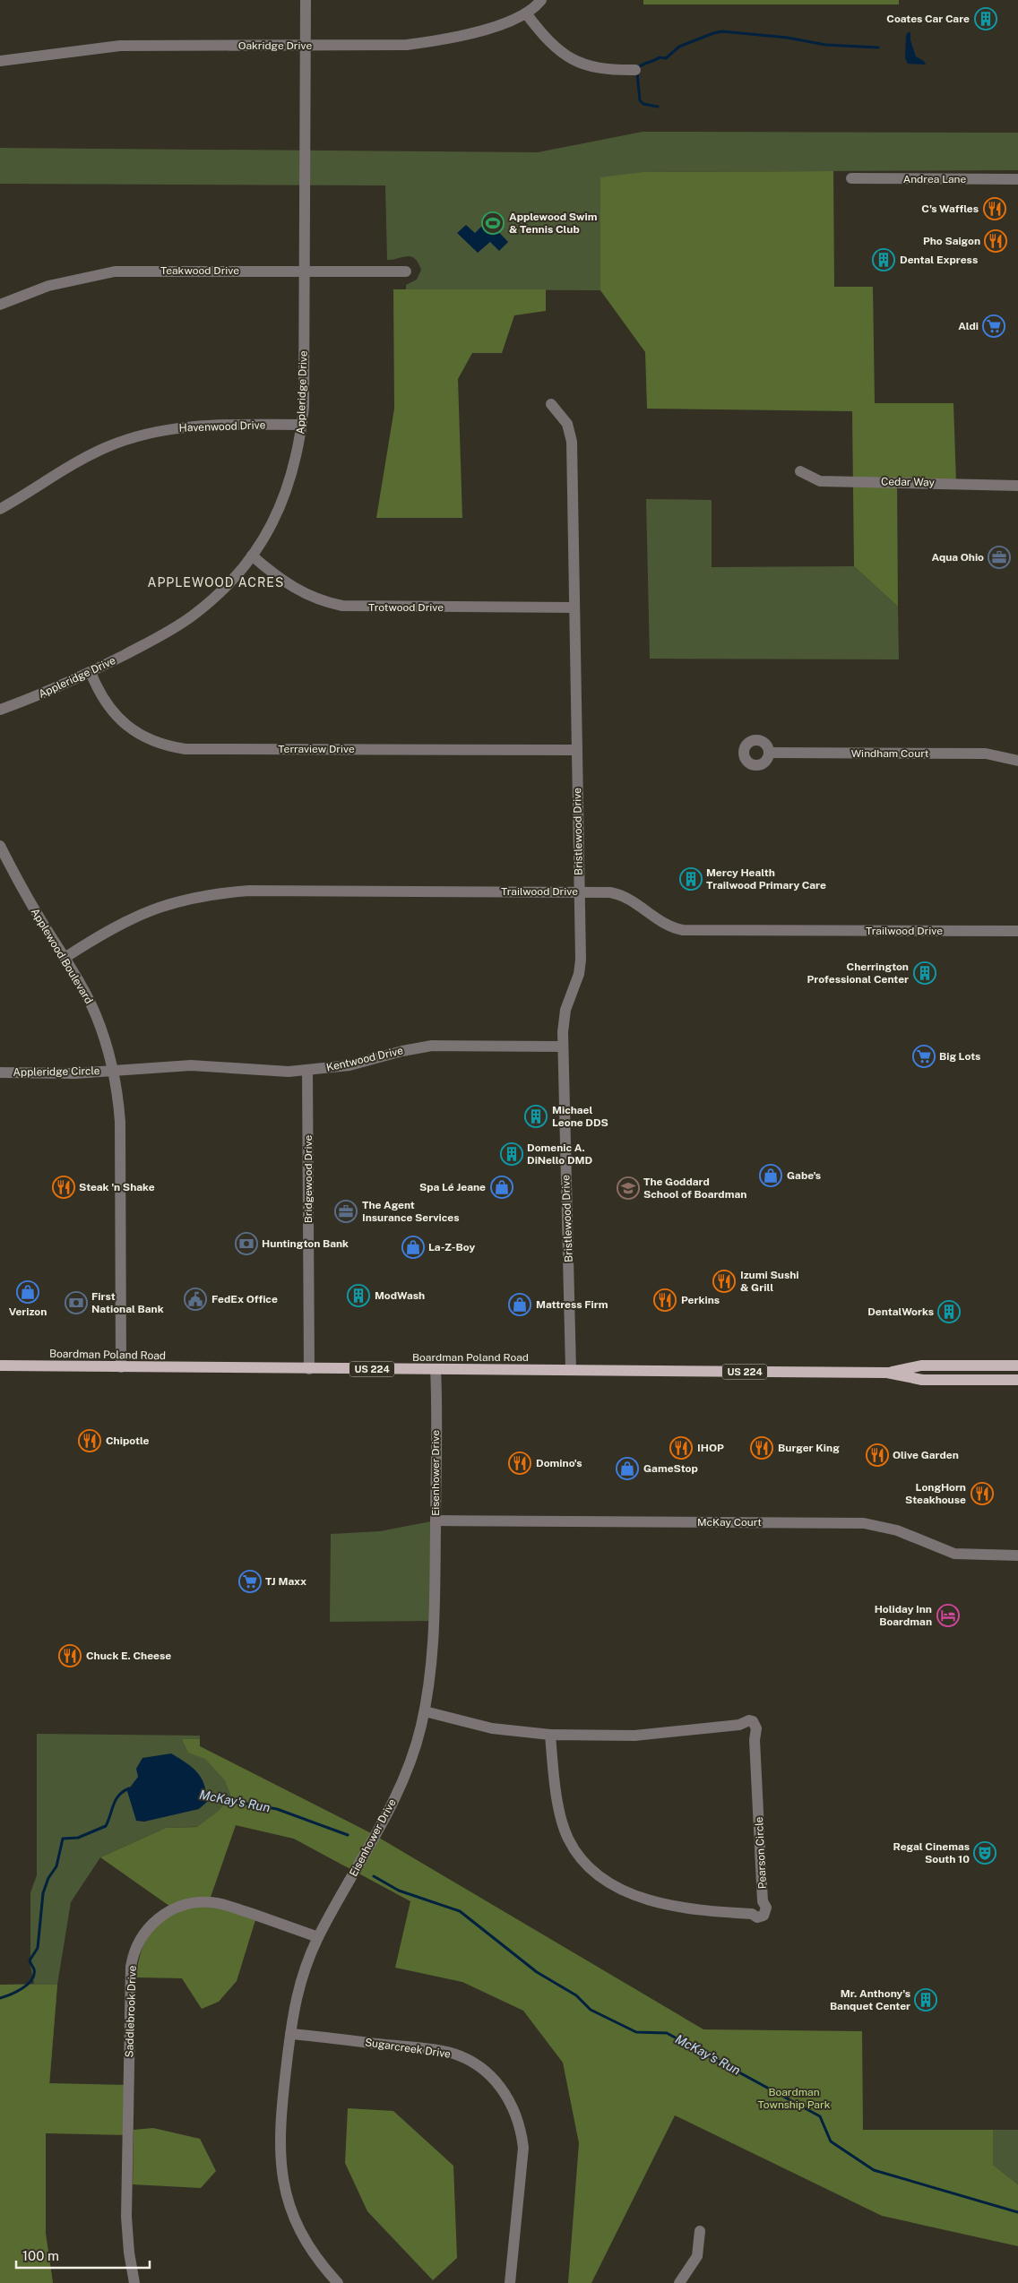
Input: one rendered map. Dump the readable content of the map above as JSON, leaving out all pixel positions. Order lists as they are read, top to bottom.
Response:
{
  "streets": {
    "main road": ["Boardman Poland Road", "US 224"],
    "street": [
      "Oakridge Drive",
      "Andrea Lane",
      "Teakwood Drive",
      "Appleridge Drive",
      "Havenwood Drive",
      "Cedar Way",
      "Trotwood Drive",
      "Terraview Drive",
      "Windham Court",
      "Bristlewood Drive",
      "Trailwood Drive",
      "Applewood Boulevard",
      "Kentwood Drive",
      "Appleridge Circle",
      "Bridgewood Drive",
      "Eisenhower Drive",
      "McKay Court",
      "Pearson Circle",
      "Saddlebrook Drive",
      "Sugarcreek Drive"
    ]
  },
  "crossings": [
    ["Oakridge Drive", "Appleridge Drive"],
    ["Teakwood Drive", "Appleridge Drive"],
    ["Appleridge Drive", "Havenwood Drive"],
    ["Appleridge Drive", "Trotwood Drive"],
    ["Appleridge Drive", "Terraview Drive"],
    ["Trotwood Drive", "Bristlewood Drive"],
    ["Terraview Drive", "Bristlewood Drive"],
    ["Bristlewood Drive", "Trailwood Drive"],
    ["Bristlewood Drive", "Kentwood Drive"],
    ["Bristlewood Drive", "Boardman Poland Road"],
    ["Trailwood Drive", "Applewood Boulevard"],
    ["Applewood Boulevard", "Kentwood Drive"],
    ["Applewood Boulevard", "Appleridge Circle"],
    ["Applewood Boulevard", "Boardman Poland Road"],
    ["Kentwood Drive", "Appleridge Circle"],
    ["Kentwood Drive", "Bridgewood Drive"],
    ["Bridgewood Drive", "Boardman Poland Road"],
    ["Boardman Poland Road", "Eisenhower Drive"],
    ["Eisenhower Drive", "McKay Court"],
    ["Eisenhower Drive", "Pearson Circle"],
    ["Eisenhower Drive", "Saddlebrook Drive"],
    ["Eisenhower Drive", "Sugarcreek Drive"]
  ],
  "districts": ["APPLEWOOD ACRES"],
  "water": ["McKay's Run"],
  "parks": ["Boardman Township Park"],
  "places": {
    "building": [
      "Coates Car Care",
      "Dental Express",
      "Mercy Health Trailwood Primary Care",
      "Cherrington Professional Center",
      "Michael Leone DDS",
      "Domenic A. DiNello DMD",
      "ModWash",
      "DentalWorks",
      "Mr. Anthony's Banquet Center"
    ],
    "restaurant": [
      "C's Waffles",
      "Pho Saigon",
      "Steak 'n Shake",
      "Izumi Sushi & Grill",
      "Perkins",
      "Chipotle",
      "IHOP",
      "Burger King",
      "Olive Garden",
      "Domino's",
      "LongHorn Steakhouse",
      "Chuck E. Cheese"
    ],
    "sports": ["Applewood Swim & Tennis Club"],
    "supermarket": ["Aldi", "Big Lots", "TJ Maxx"],
    "office": ["Aqua Ohio", "The Agent Insurance Services"],
    "shop": [
      "Gabe's",
      "Spa Lé Jeane",
      "La-Z-Boy",
      "Verizon",
      "Mattress Firm",
      "GameStop"
    ],
    "school or university": ["The Goddard School of Boardman"],
    "bank": ["Huntington Bank", "First National Bank"],
    "public building": ["FedEx Office"],
    "hotel": ["Holiday Inn Boardman"],
    "theatre": ["Regal Cinemas South 10"]
  },
  "scale_bar": "100 m"
}
